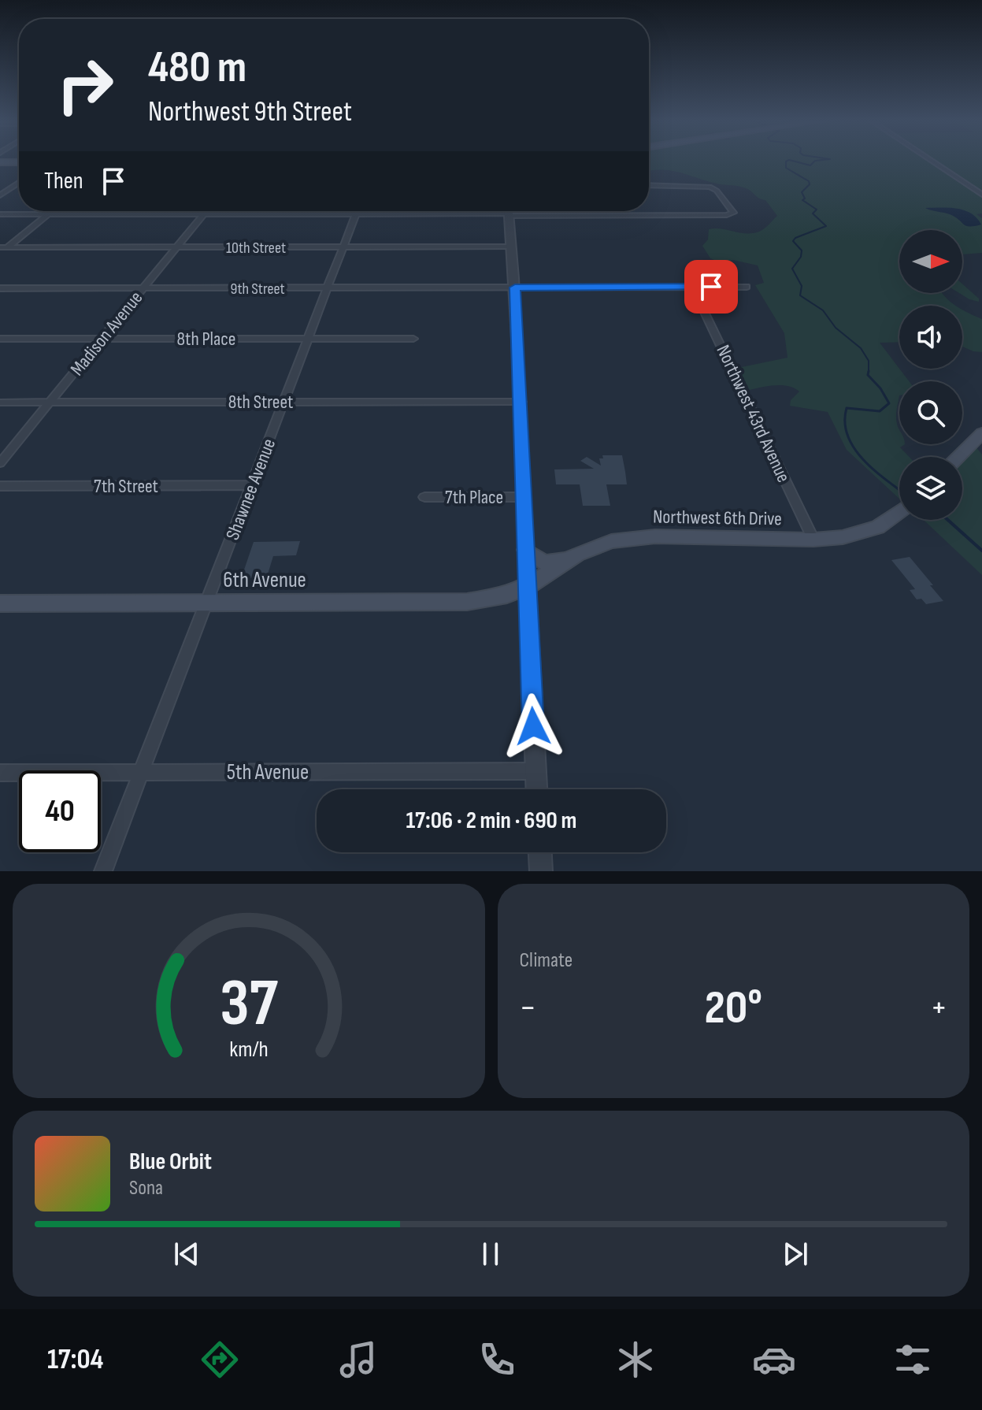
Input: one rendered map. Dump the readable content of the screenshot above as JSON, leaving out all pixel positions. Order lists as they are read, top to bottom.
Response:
{
  "streets": {
    "main road": ["Northwest 6th Drive", "6th Avenue"],
    "street": [
      "10th Street",
      "9th Street",
      "Madison Avenue",
      "8th Place",
      "8th Street",
      "Northwest 43rd Avenue",
      "7th Street",
      "Shawnee Avenue",
      "7th Place",
      "5th Avenue"
    ]
  },
  "crossings": [
    ["10th Street", "Madison Avenue"],
    ["10th Street", "Shawnee Avenue"],
    ["9th Street", "Madison Avenue"],
    ["9th Street", "Northwest 43rd Avenue"],
    ["9th Street", "Shawnee Avenue"],
    ["Madison Avenue", "8th Place"],
    ["Madison Avenue", "8th Street"],
    ["8th Place", "Shawnee Avenue"],
    ["8th Street", "Shawnee Avenue"],
    ["Northwest 43rd Avenue", "Northwest 6th Drive"],
    ["7th Street", "Shawnee Avenue"],
    ["Shawnee Avenue", "6th Avenue"],
    ["Shawnee Avenue", "5th Avenue"],
    ["Northwest 6th Drive", "6th Avenue"]
  ],
  "north": "right",
  "page": {
    "turn": ["480 m", "Northwest 9th Street"],
    "then": "Then",
    "limit": "40",
    "trip": "17:06 · 2 min · 690 m",
    "tile": "Climate",
    "heat": ["−", "20°", "+"],
    "song": ["Blue Orbit", "Sona"],
    "tabs": "17:04",
    "gauge": ["37", "km/h"]
  }
}
